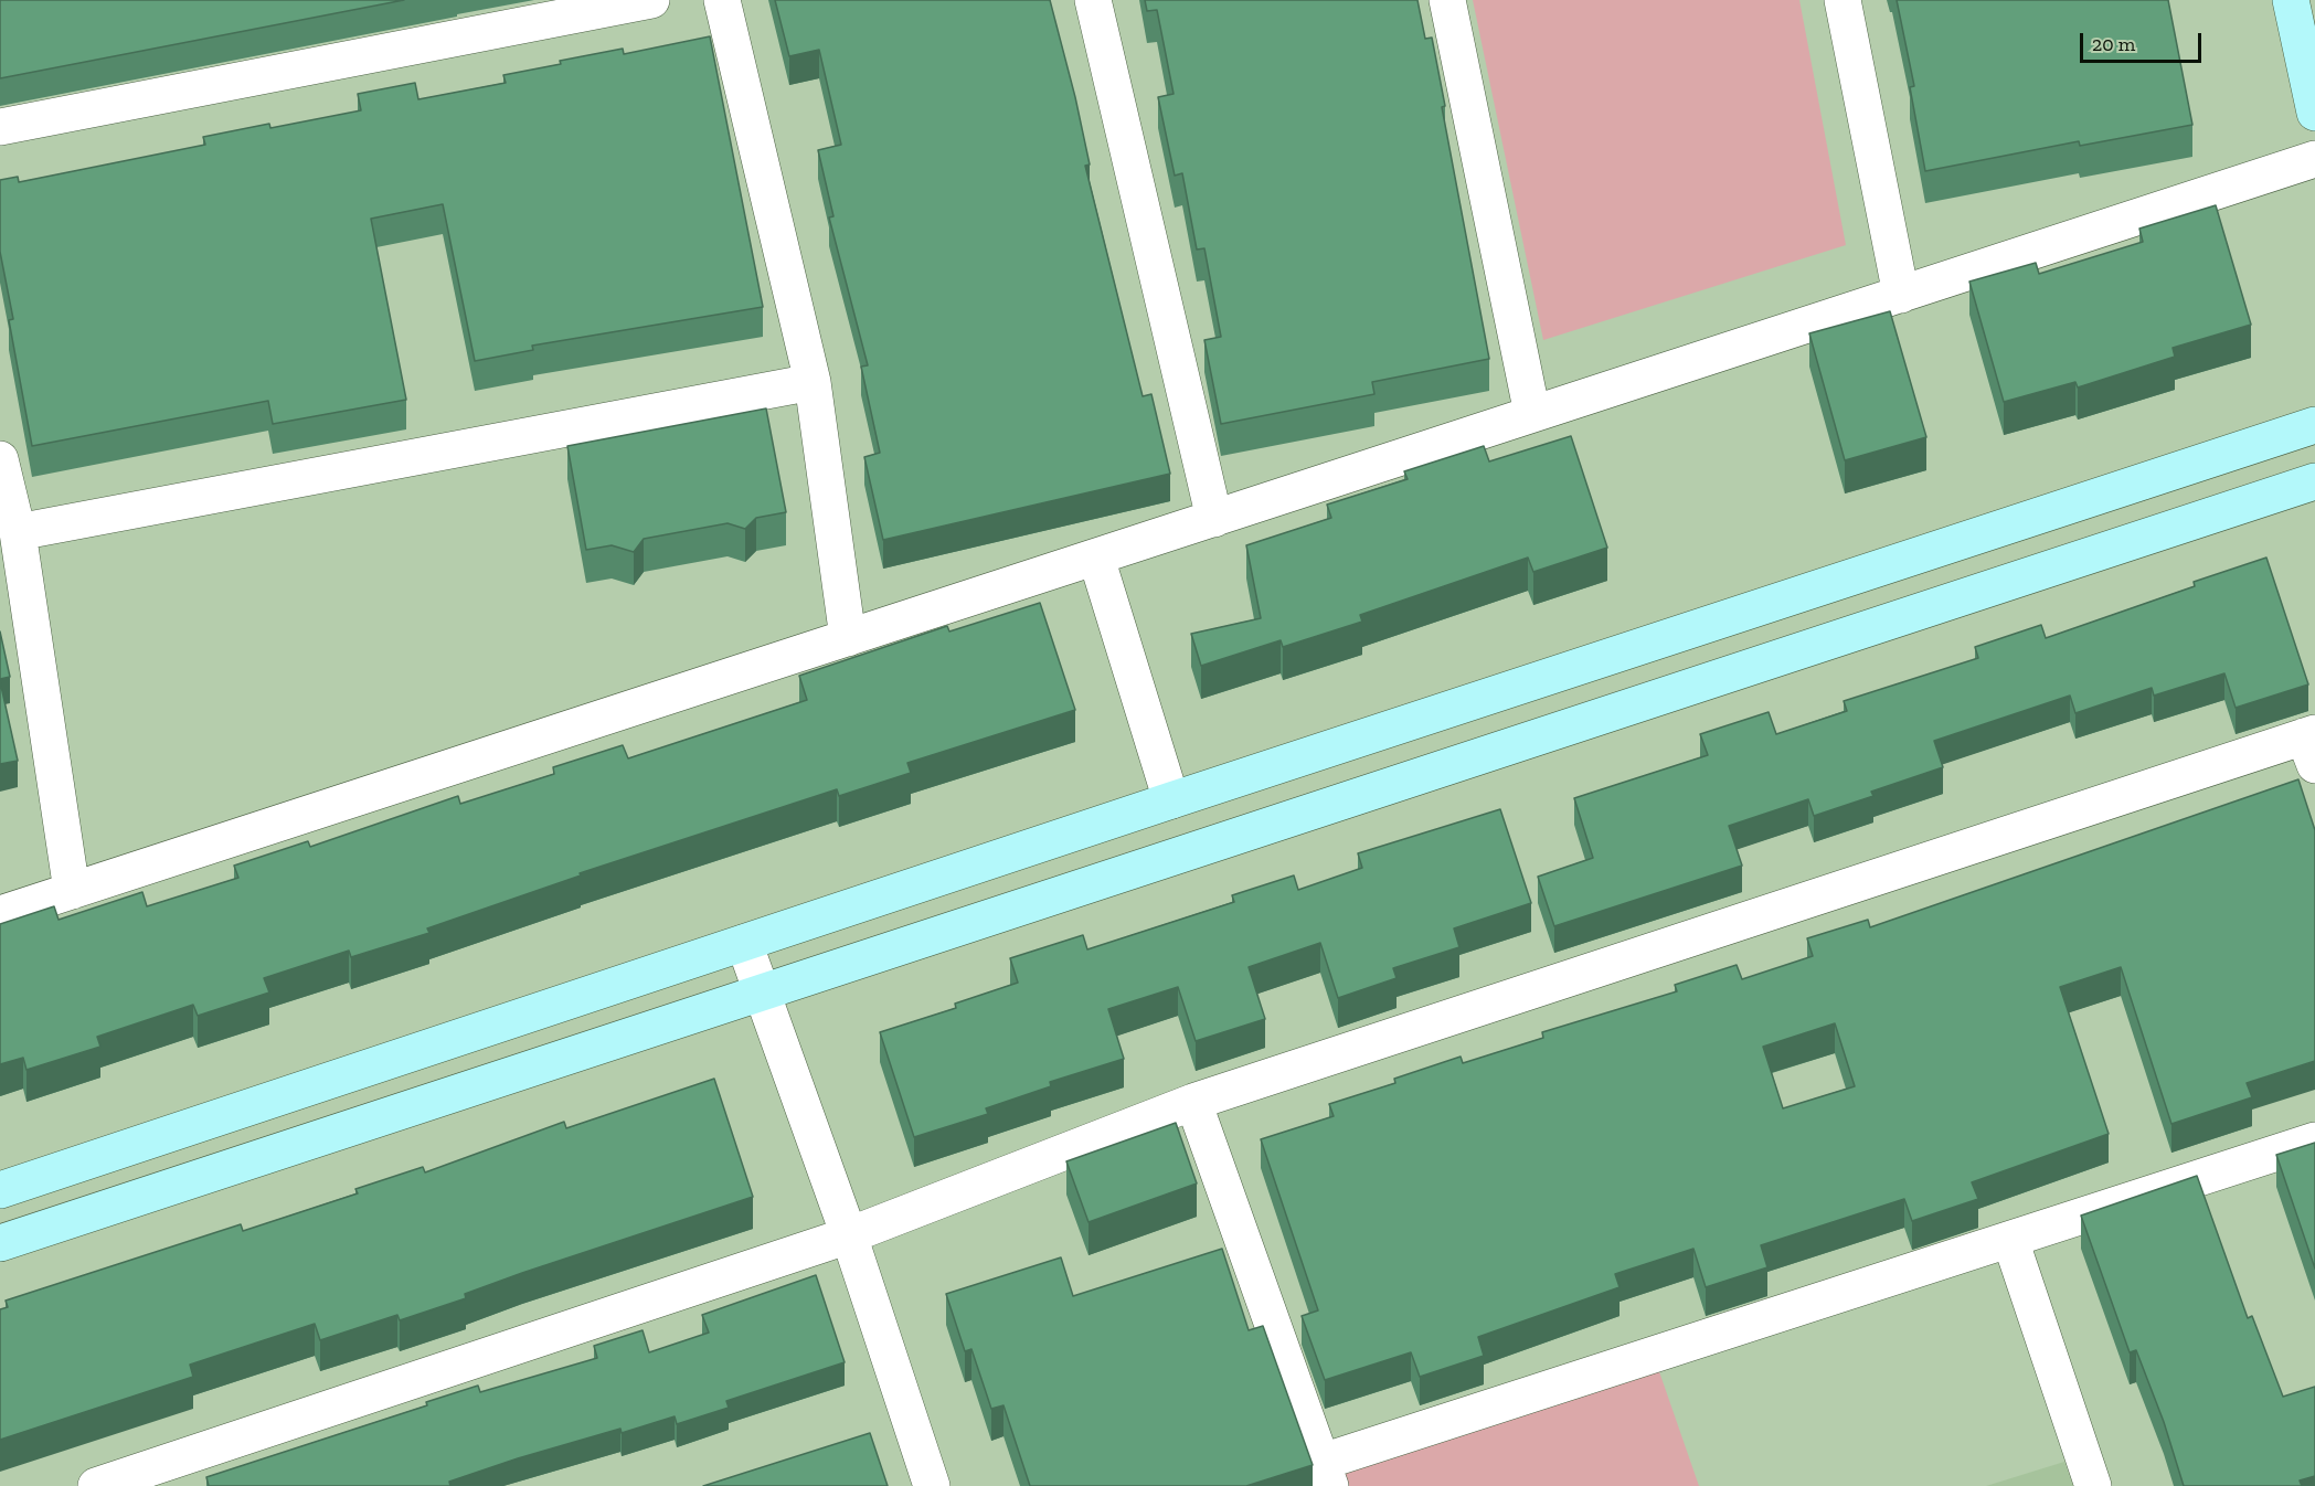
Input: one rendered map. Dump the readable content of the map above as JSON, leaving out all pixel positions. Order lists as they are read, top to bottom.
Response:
{
  "scale_bar": "20 m"
}
